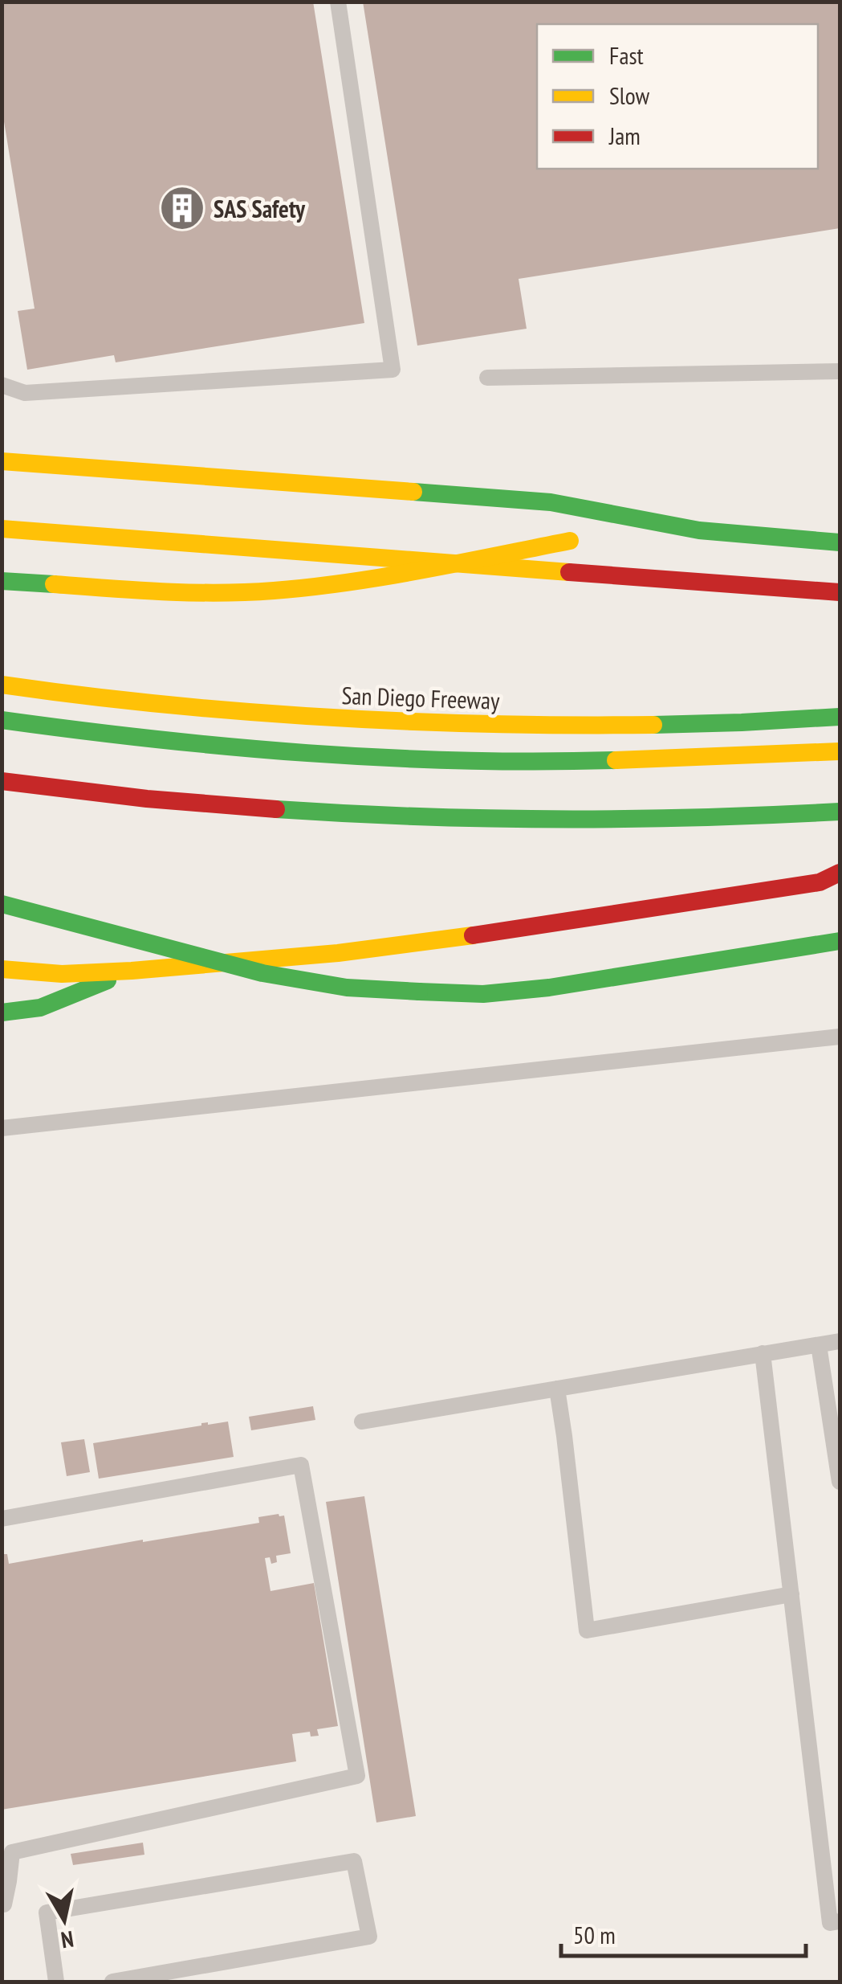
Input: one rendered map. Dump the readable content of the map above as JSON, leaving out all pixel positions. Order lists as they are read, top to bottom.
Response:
{
  "streets": {
    "highway": ["San Diego Freeway"]
  },
  "places": {
    "building": ["SAS Safety"]
  },
  "legend": ["Fast", "Slow", "Jam"],
  "scale_bar": "50 m",
  "north": "bottom"
}
